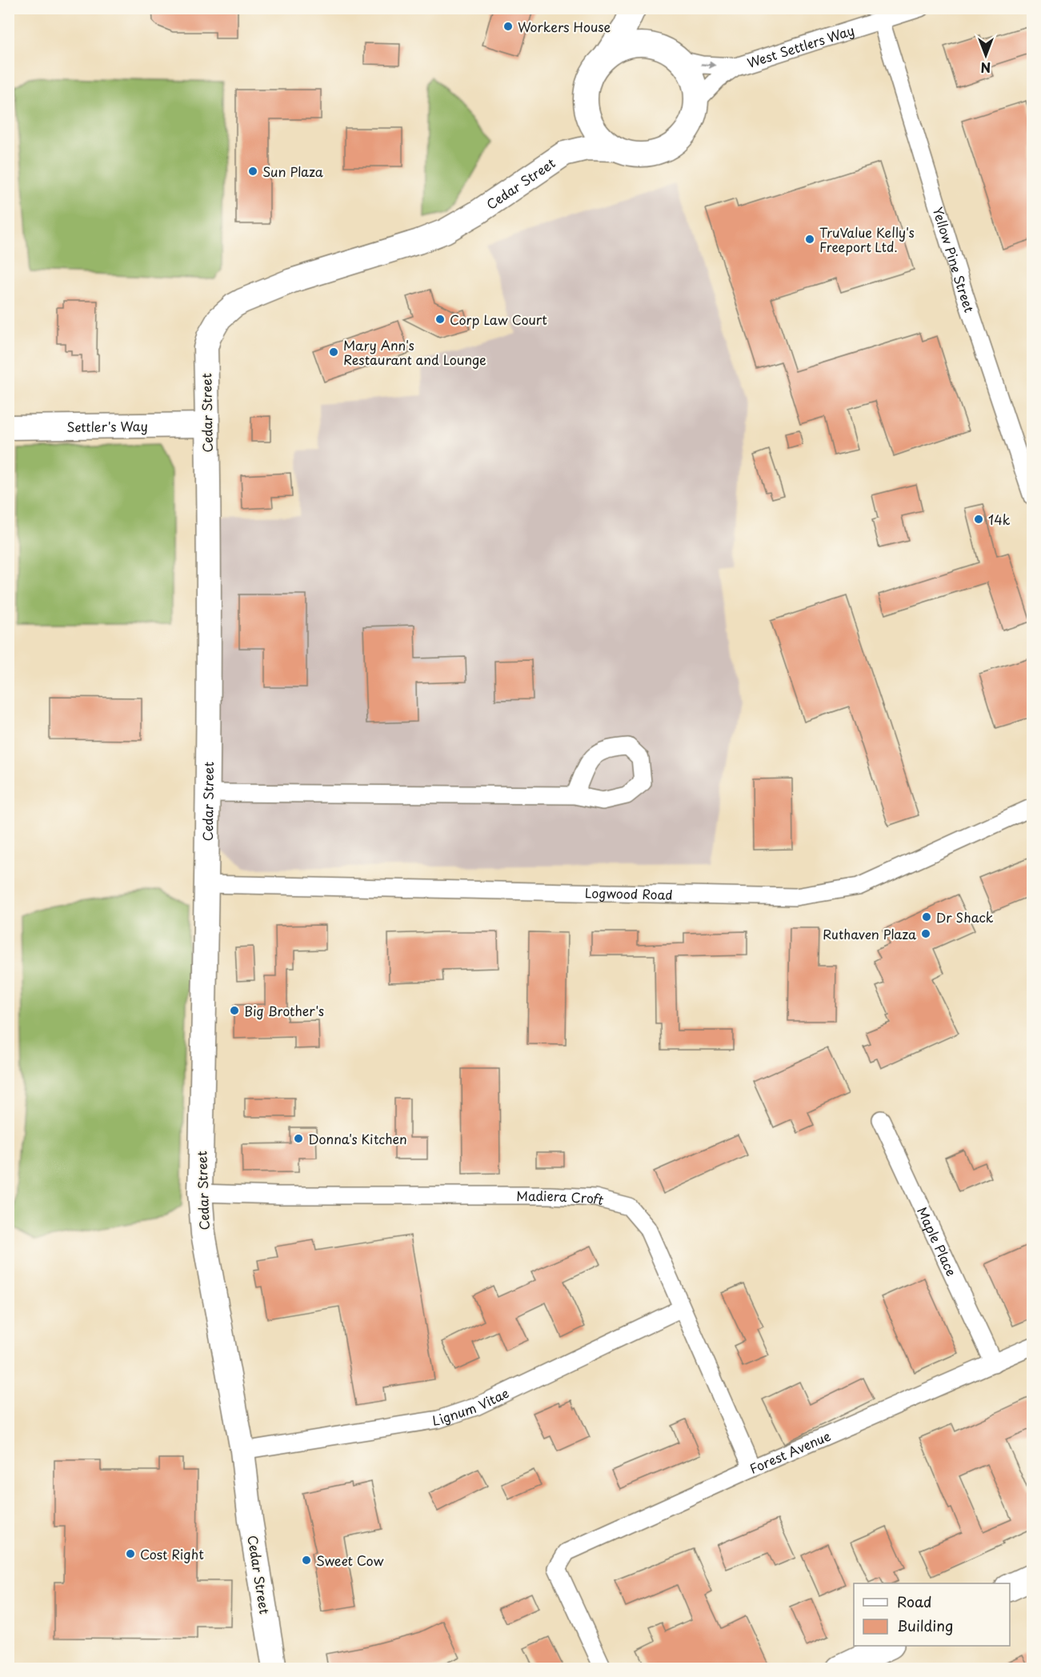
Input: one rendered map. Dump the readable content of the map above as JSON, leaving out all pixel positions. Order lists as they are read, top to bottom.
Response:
{
  "streets": {
    "main road": ["Cedar Street", "Settler's Way"],
    "street": [
      "West Settlers Way",
      "Yellow Pine Street",
      "Logwood Road",
      "Madiera Croft",
      "Maple Place",
      "Lignum Vitae",
      "Forest Avenue"
    ]
  },
  "crossings": [
    ["West Settlers Way", "Yellow Pine Street"],
    ["Cedar Street", "Settler's Way"],
    ["Cedar Street", "Logwood Road"],
    ["Cedar Street", "Madiera Croft"],
    ["Cedar Street", "Lignum Vitae"],
    ["Madiera Croft", "Lignum Vitae"],
    ["Madiera Croft", "Forest Avenue"],
    ["Maple Place", "Forest Avenue"]
  ],
  "places": [
    "Workers House",
    "Sun Plaza",
    "TruValue Kelly's Freeport Ltd.",
    "Corp Law Court",
    "Mary Ann's Restaurant and Lounge",
    "14k",
    "Dr Shack",
    "Ruthaven Plaza",
    "Big Brother's",
    "Donna's Kitchen",
    "Cost Right",
    "Sweet Cow"
  ],
  "legend": ["Road", "Building"],
  "north": "bottom"
}
